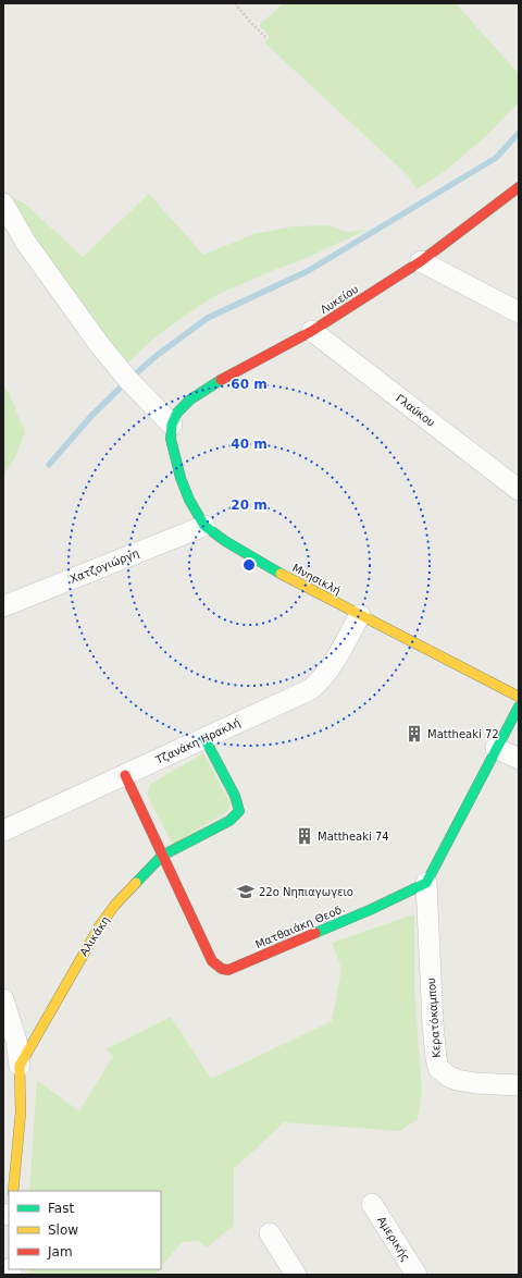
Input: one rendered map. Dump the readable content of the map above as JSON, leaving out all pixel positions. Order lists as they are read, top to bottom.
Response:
{
  "streets": {
    "street": [
      "Λυκείου",
      "Γλαύκου",
      "Χατζογιώργη",
      "Μνησικλή",
      "Τζανάκη Ηρακλή",
      "Ματθαιάκη Θεοδ.",
      "Αλικάκη",
      "Κερατόκαμπου",
      "Αμερικής"
    ]
  },
  "crossings": [
    ["Λυκείου", "Γλαύκου"],
    ["Λυκείου", "Μνησικλή"],
    ["Χατζογιώργη", "Μνησικλή"],
    ["Μνησικλή", "Τζανάκη Ηρακλή"],
    ["Τζανάκη Ηρακλή", "Ματθαιάκη Θεοδ."],
    ["Τζανάκη Ηρακλή", "Αλικάκη"],
    ["Ματθαιάκη Θεοδ.", "Αλικάκη"],
    ["Ματθαιάκη Θεοδ.", "Κερατόκαμπου"]
  ],
  "places": {
    "building": ["Mattheaki 72", "Mattheaki 74"],
    "school or university": ["22ο Νηπιαγωγειο"]
  },
  "legend": ["Fast", "Slow", "Jam"],
  "rings": ["60 m", "40 m", "20 m"]
}
